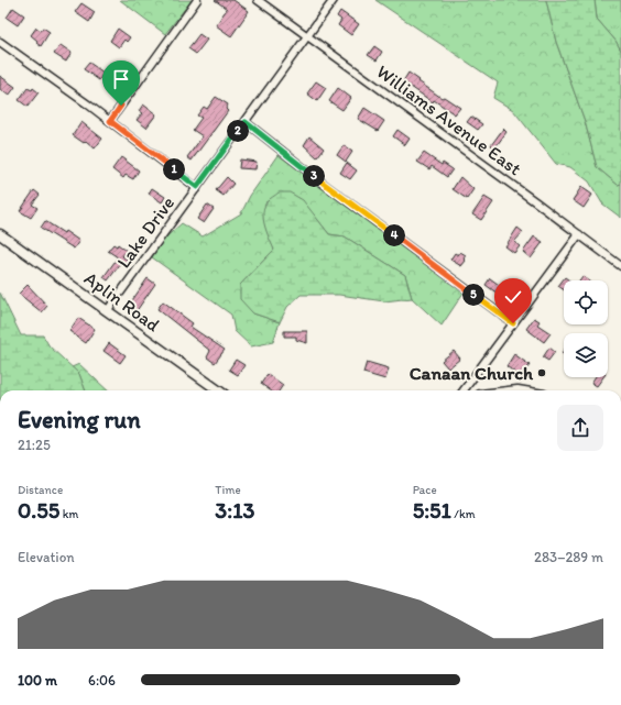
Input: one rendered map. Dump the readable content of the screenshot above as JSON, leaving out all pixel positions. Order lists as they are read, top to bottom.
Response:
{
  "streets": {
    "street": ["Williams Avenue East", "Lake Drive", "Aplin Road"]
  },
  "crossings": [
    ["Williams Avenue East", "Lake Drive"],
    ["Lake Drive", "Aplin Road"]
  ],
  "places": ["Canaan Church"],
  "page": {
    "pins": [
      "2",
      "1",
      "3",
      "4",
      "5"
    ],
    "heading": ["Evening run", "21:25"],
    "stats": [
      ["Distance", "0.55 km"],
      ["Time", "3:13"],
      ["Pace", "5:51 /km"]
    ],
    "chart": ["Elevation", "283–289 m"],
    "list": [
      {
        "name": "100 m",
        "note": "6:06"
      }
    ]
  }
}
